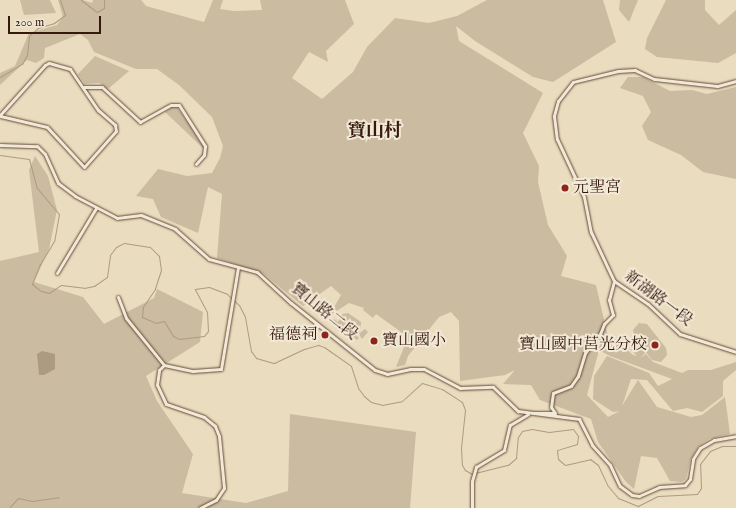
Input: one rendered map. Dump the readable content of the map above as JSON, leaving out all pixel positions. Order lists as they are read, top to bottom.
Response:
{
  "streets": {
    "street": ["新湖路一段", "寶山路二段"]
  },
  "districts": ["寶山村"],
  "places": [
    "元聖宮",
    "福德祠",
    "寶山國小",
    "寶山國中莒光分校"
  ],
  "scale_bar": "200 m"
}
